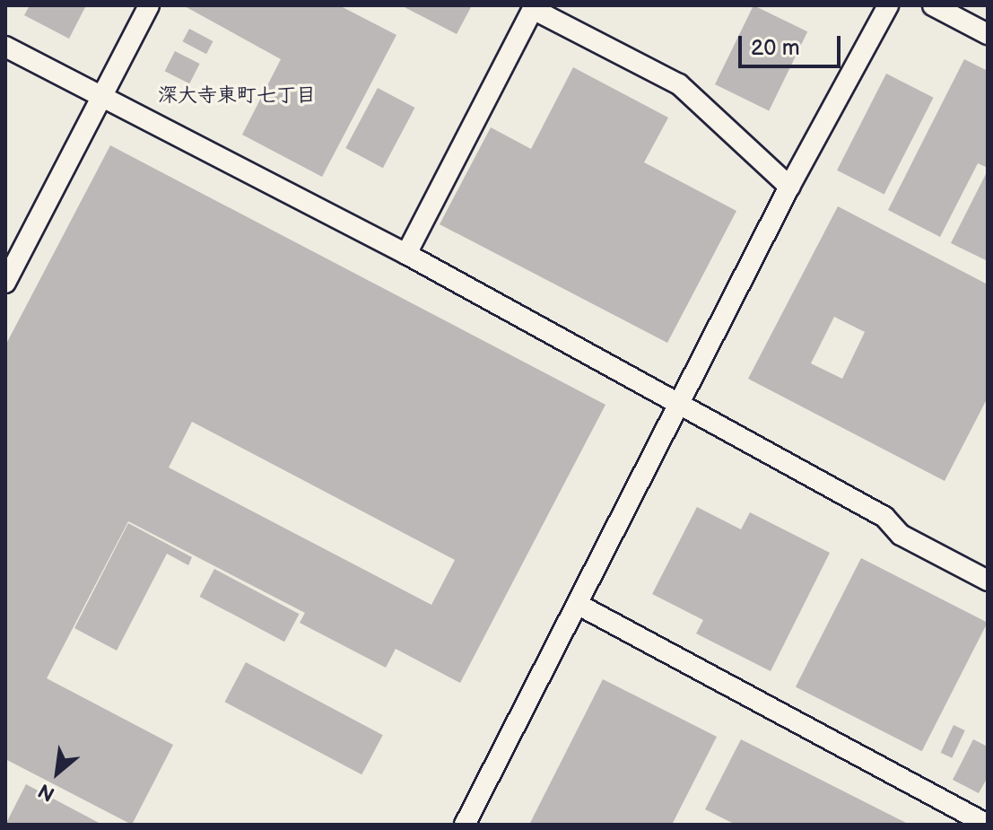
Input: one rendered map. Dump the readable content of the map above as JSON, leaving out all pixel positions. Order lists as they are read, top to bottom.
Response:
{
  "districts": ["深大寺東町七丁目"],
  "scale_bar": "20 m",
  "north": "bottom left"
}
